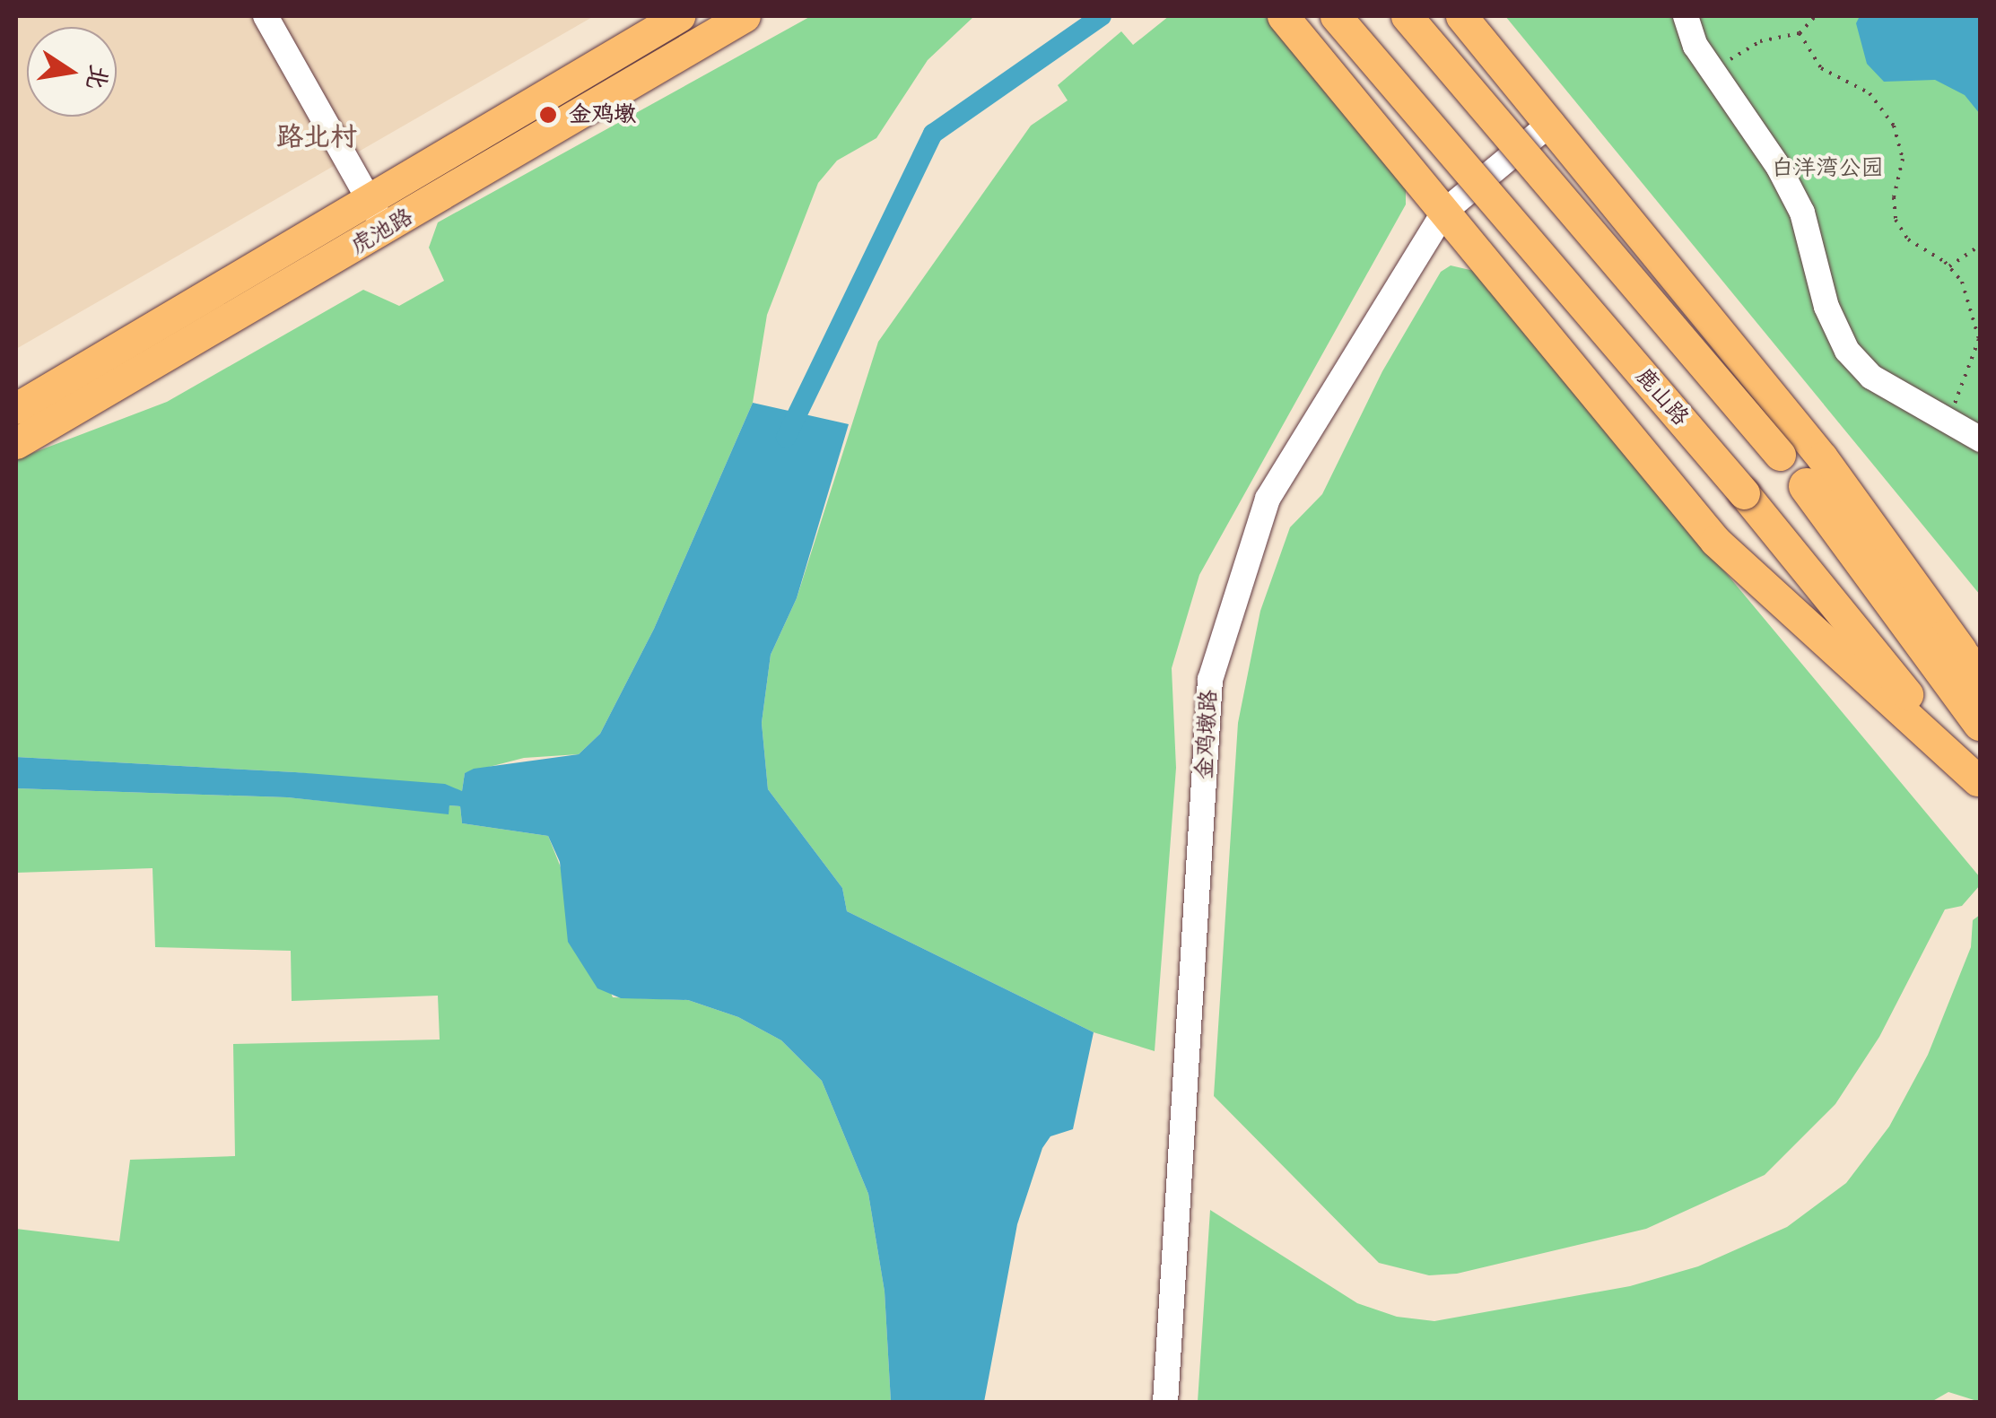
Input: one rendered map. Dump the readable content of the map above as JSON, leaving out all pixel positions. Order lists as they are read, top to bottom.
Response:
{
  "streets": {
    "main road": ["虎池路", "鹿山路"],
    "street": ["金鸡墩路"]
  },
  "districts": ["路北村"],
  "parks": ["白洋湾公园"],
  "places": ["金鸡墩"],
  "north": "right"
}
